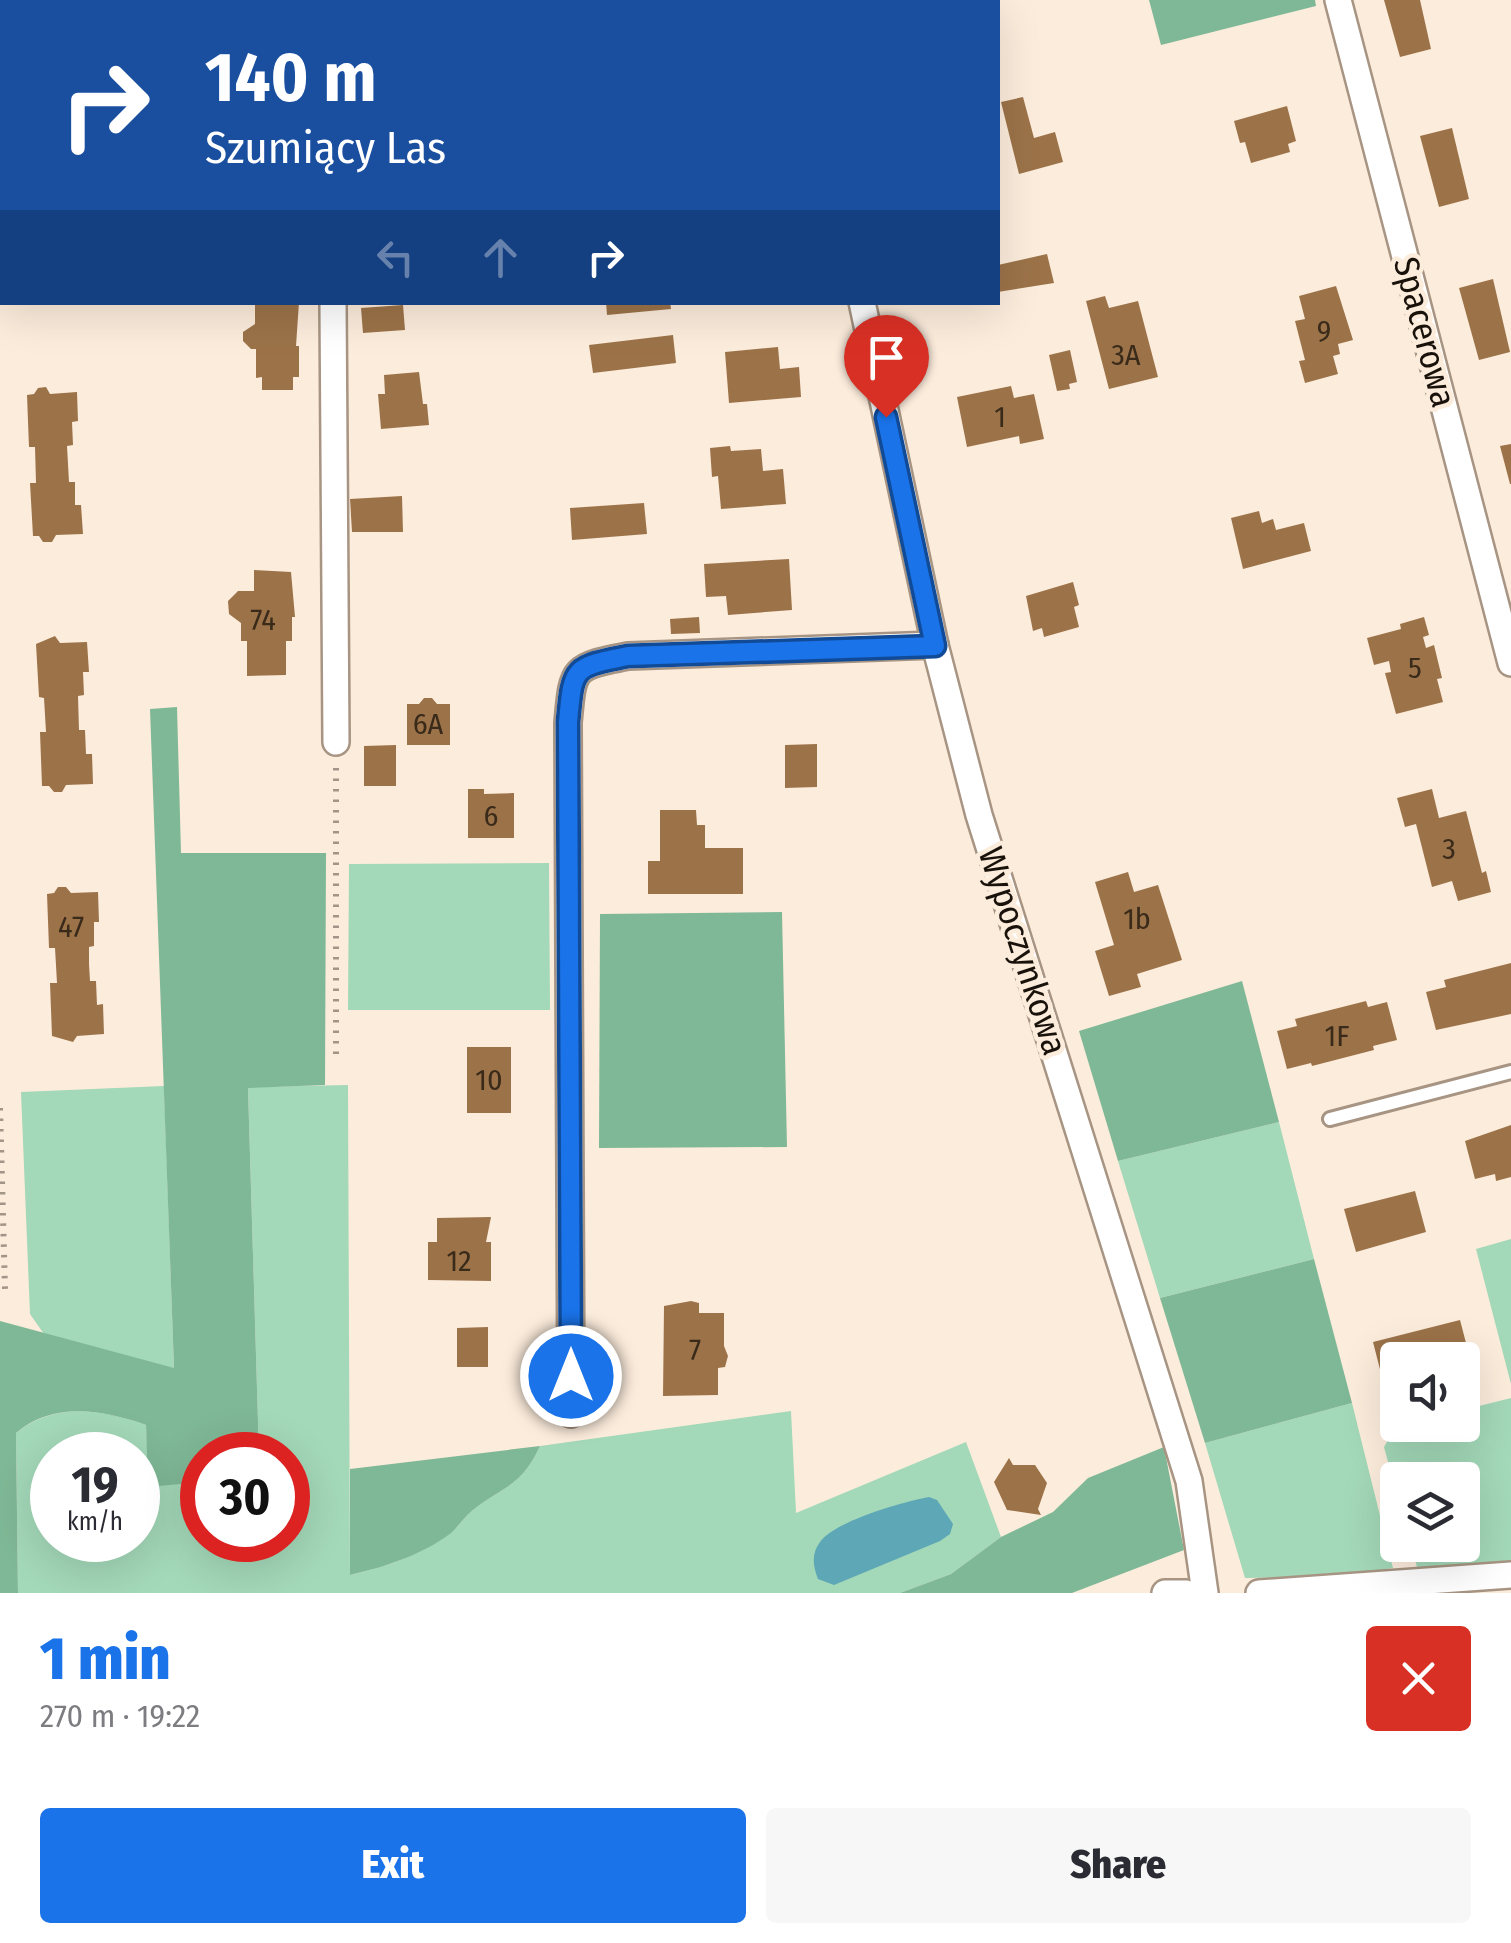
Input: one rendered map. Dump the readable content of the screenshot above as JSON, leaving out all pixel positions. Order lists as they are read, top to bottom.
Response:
{
  "streets": {
    "street": ["Spacerowa", "Wypoczynkowa"]
  },
  "house_numbers": [
    "9",
    "3A",
    "1",
    "74",
    "5",
    "6A",
    "6",
    "3",
    "1b",
    "47",
    "1F",
    "10",
    "12",
    "7"
  ],
  "page": {
    "turn": ["140 m", "Szumiący Las"],
    "speed": "19 km/h",
    "limit": "30",
    "heading": ["1 min", "270 m · 19:22"],
    "buttons": ["Exit", "Share"]
  }
}
